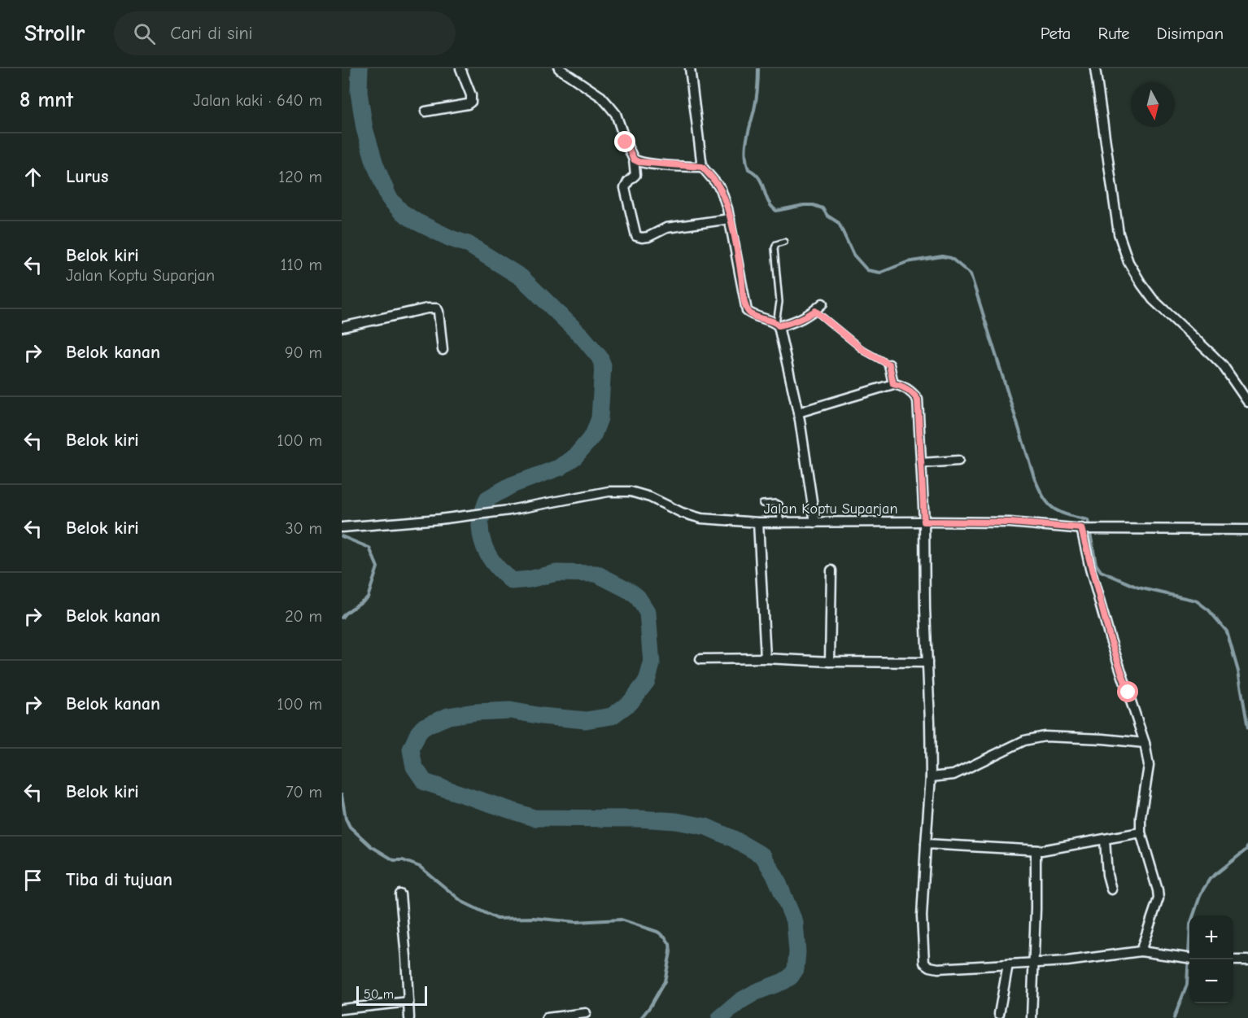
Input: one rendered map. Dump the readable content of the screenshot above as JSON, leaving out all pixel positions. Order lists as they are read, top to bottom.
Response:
{
  "streets": {
    "street": ["Jalan Koptu Suparjan"]
  },
  "scale_bar": "50 m",
  "north": "bottom",
  "page": {
    "header": "Strollr",
    "search": "Cari di sini",
    "nav": ["Peta", "Rute", "Disimpan"],
    "heading": ["8 mnt", "Jalan kaki · 640 m"],
    "list": [
      ["Lurus", "120 m"],
      ["Belok kiri", "Jalan Koptu Suparjan", "110 m"],
      ["Belok kanan", "90 m"],
      ["Belok kiri", "100 m"],
      ["Belok kiri", "30 m"],
      ["Belok kanan", "20 m"],
      ["Belok kanan", "100 m"],
      ["Belok kiri", "70 m"],
      "Tiba di tujuan"
    ],
    "map_buttons": ["+", "−"],
    "scale": "50 m"
  }
}
